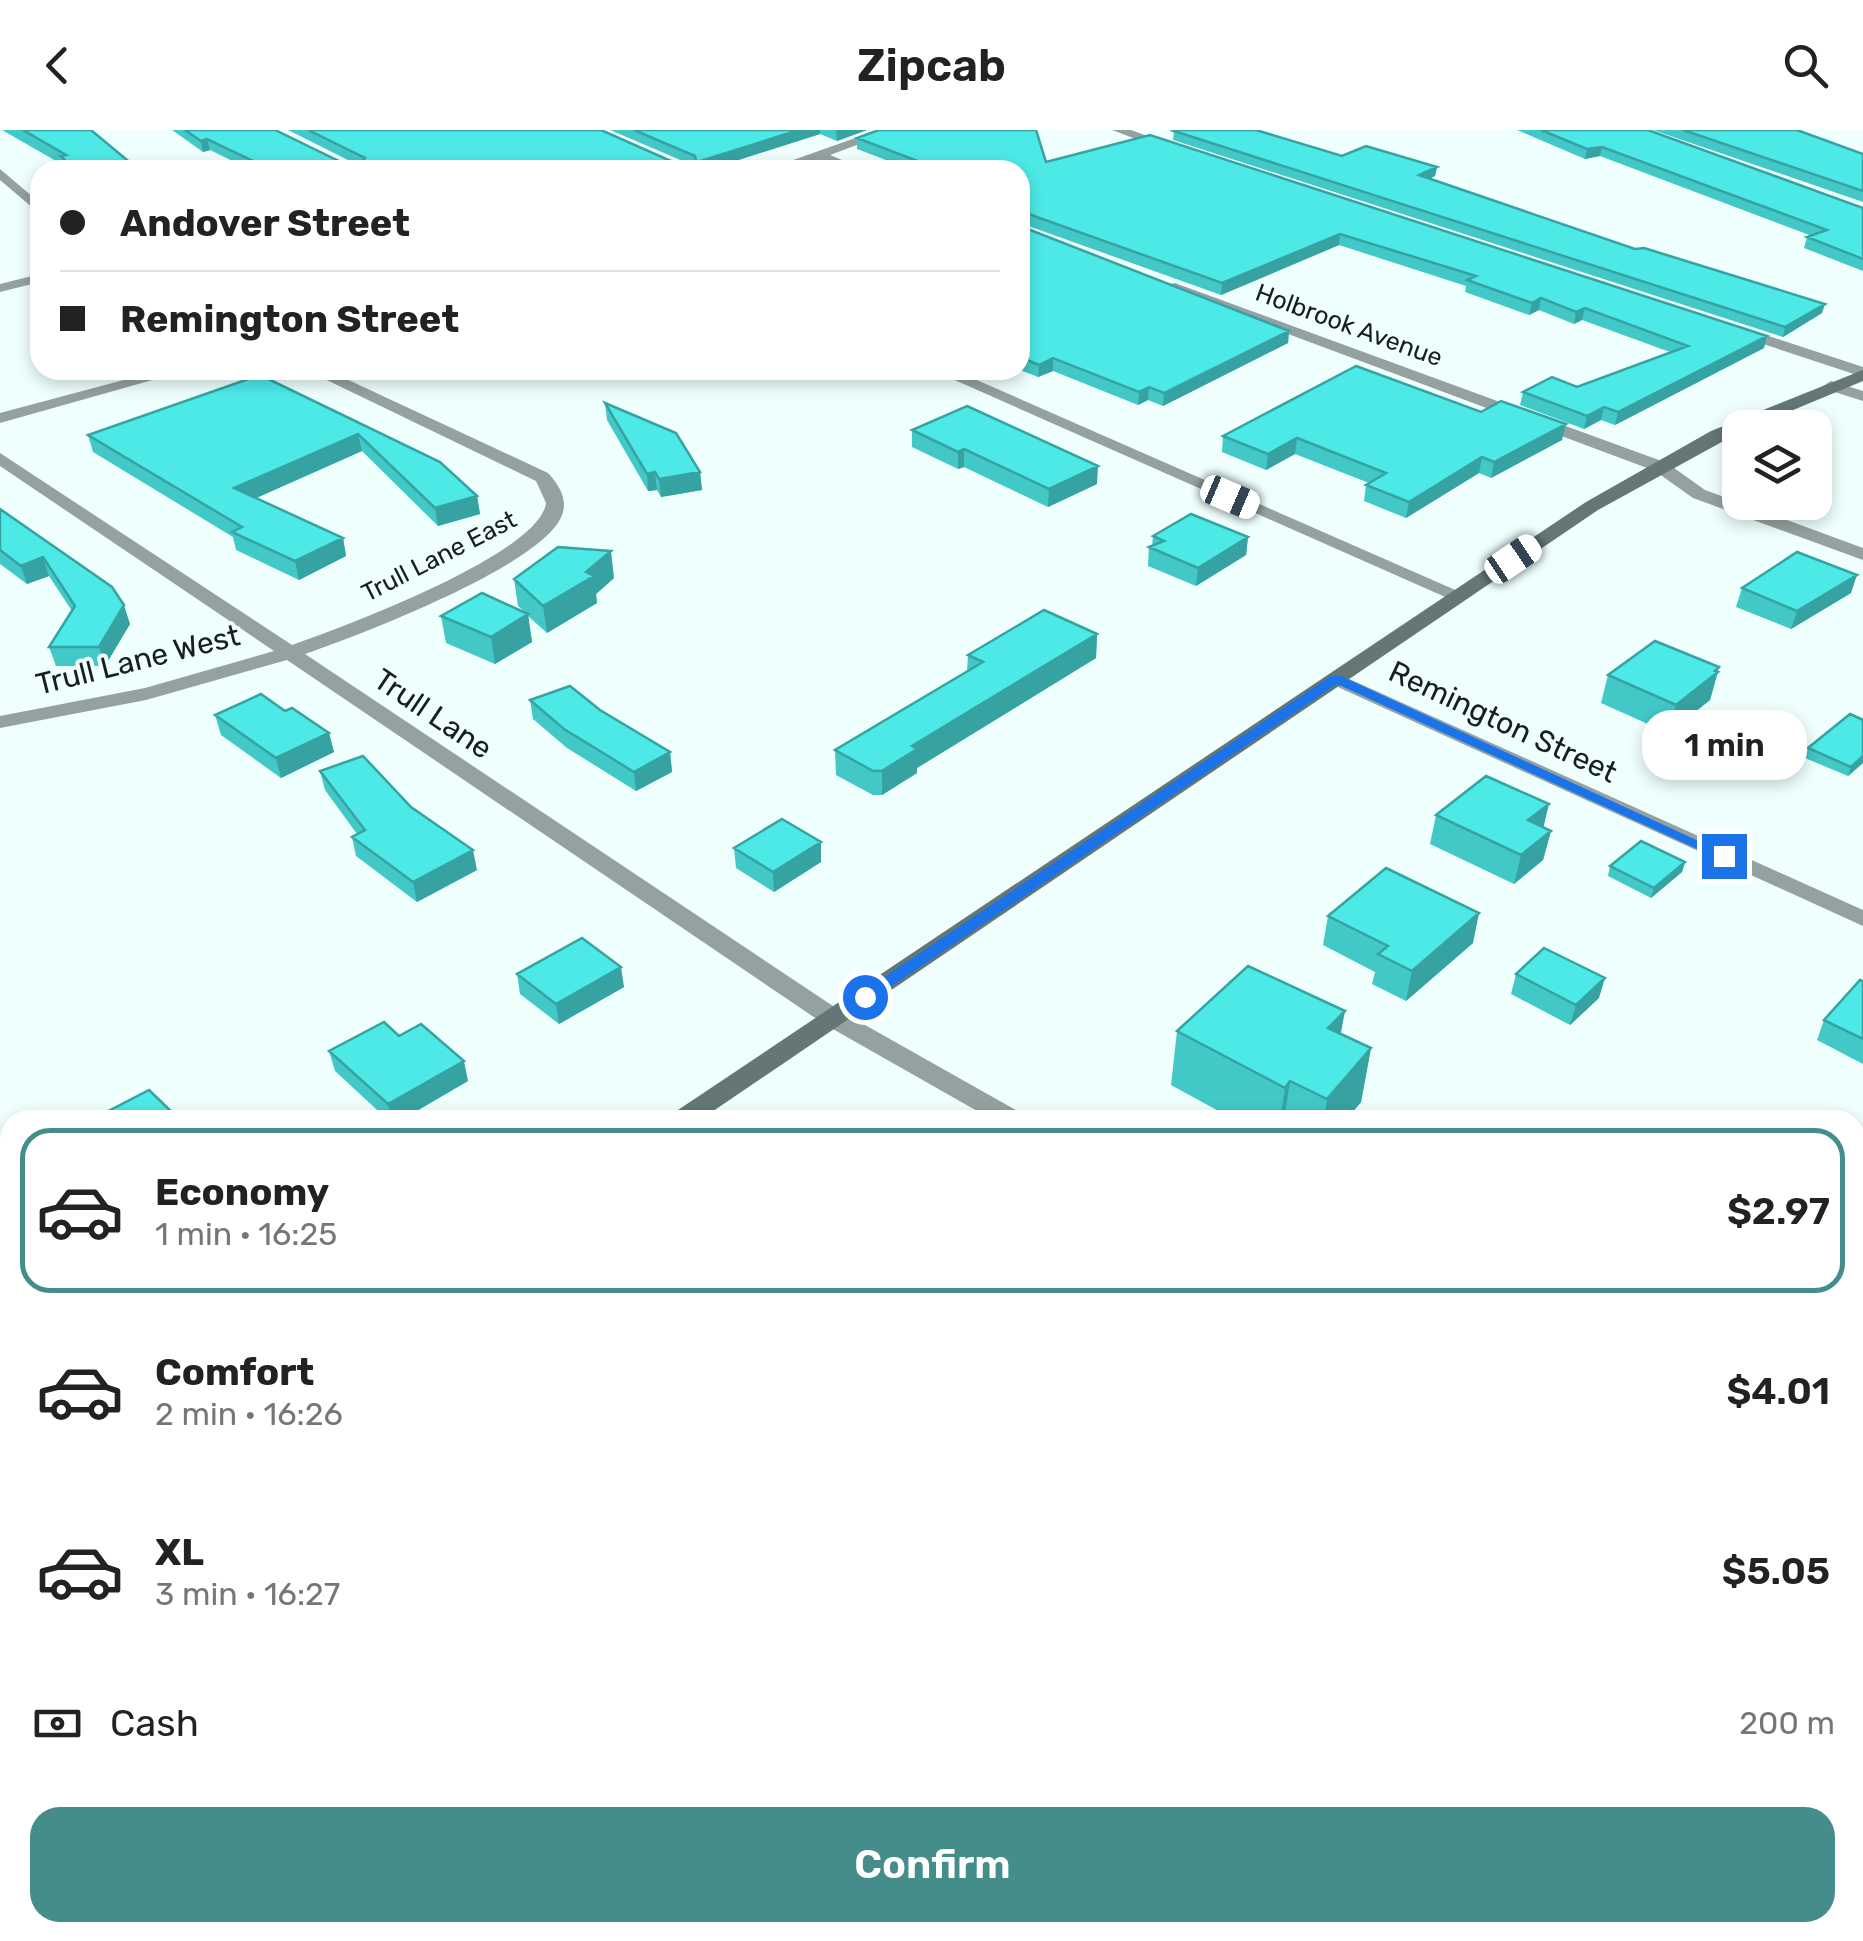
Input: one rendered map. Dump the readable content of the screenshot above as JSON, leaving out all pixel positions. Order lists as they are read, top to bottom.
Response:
{
  "streets": {
    "street": [
      "Holbrook Avenue",
      "Trull Lane East",
      "Trull Lane West",
      "Trull Lane",
      "Remington Street"
    ]
  },
  "crossings": [
    ["Trull Lane East", "Trull Lane West"],
    ["Trull Lane East", "Trull Lane"],
    ["Trull Lane West", "Trull Lane"]
  ],
  "page": {
    "header": "Zipcab",
    "banner": ["Andover Street", "Remington Street"],
    "bubble": "1 min",
    "list": [
      {
        "name": "Economy",
        "note": "1 min · 16:25",
        "value": "$2.97"
      },
      {
        "name": "Comfort",
        "note": "2 min · 16:26",
        "value": "$4.01"
      },
      {
        "name": "XL",
        "note": "3 min · 16:27",
        "value": "$5.05"
      }
    ],
    "pay": ["Cash", "200 m"],
    "buttons": "Confirm"
  }
}
